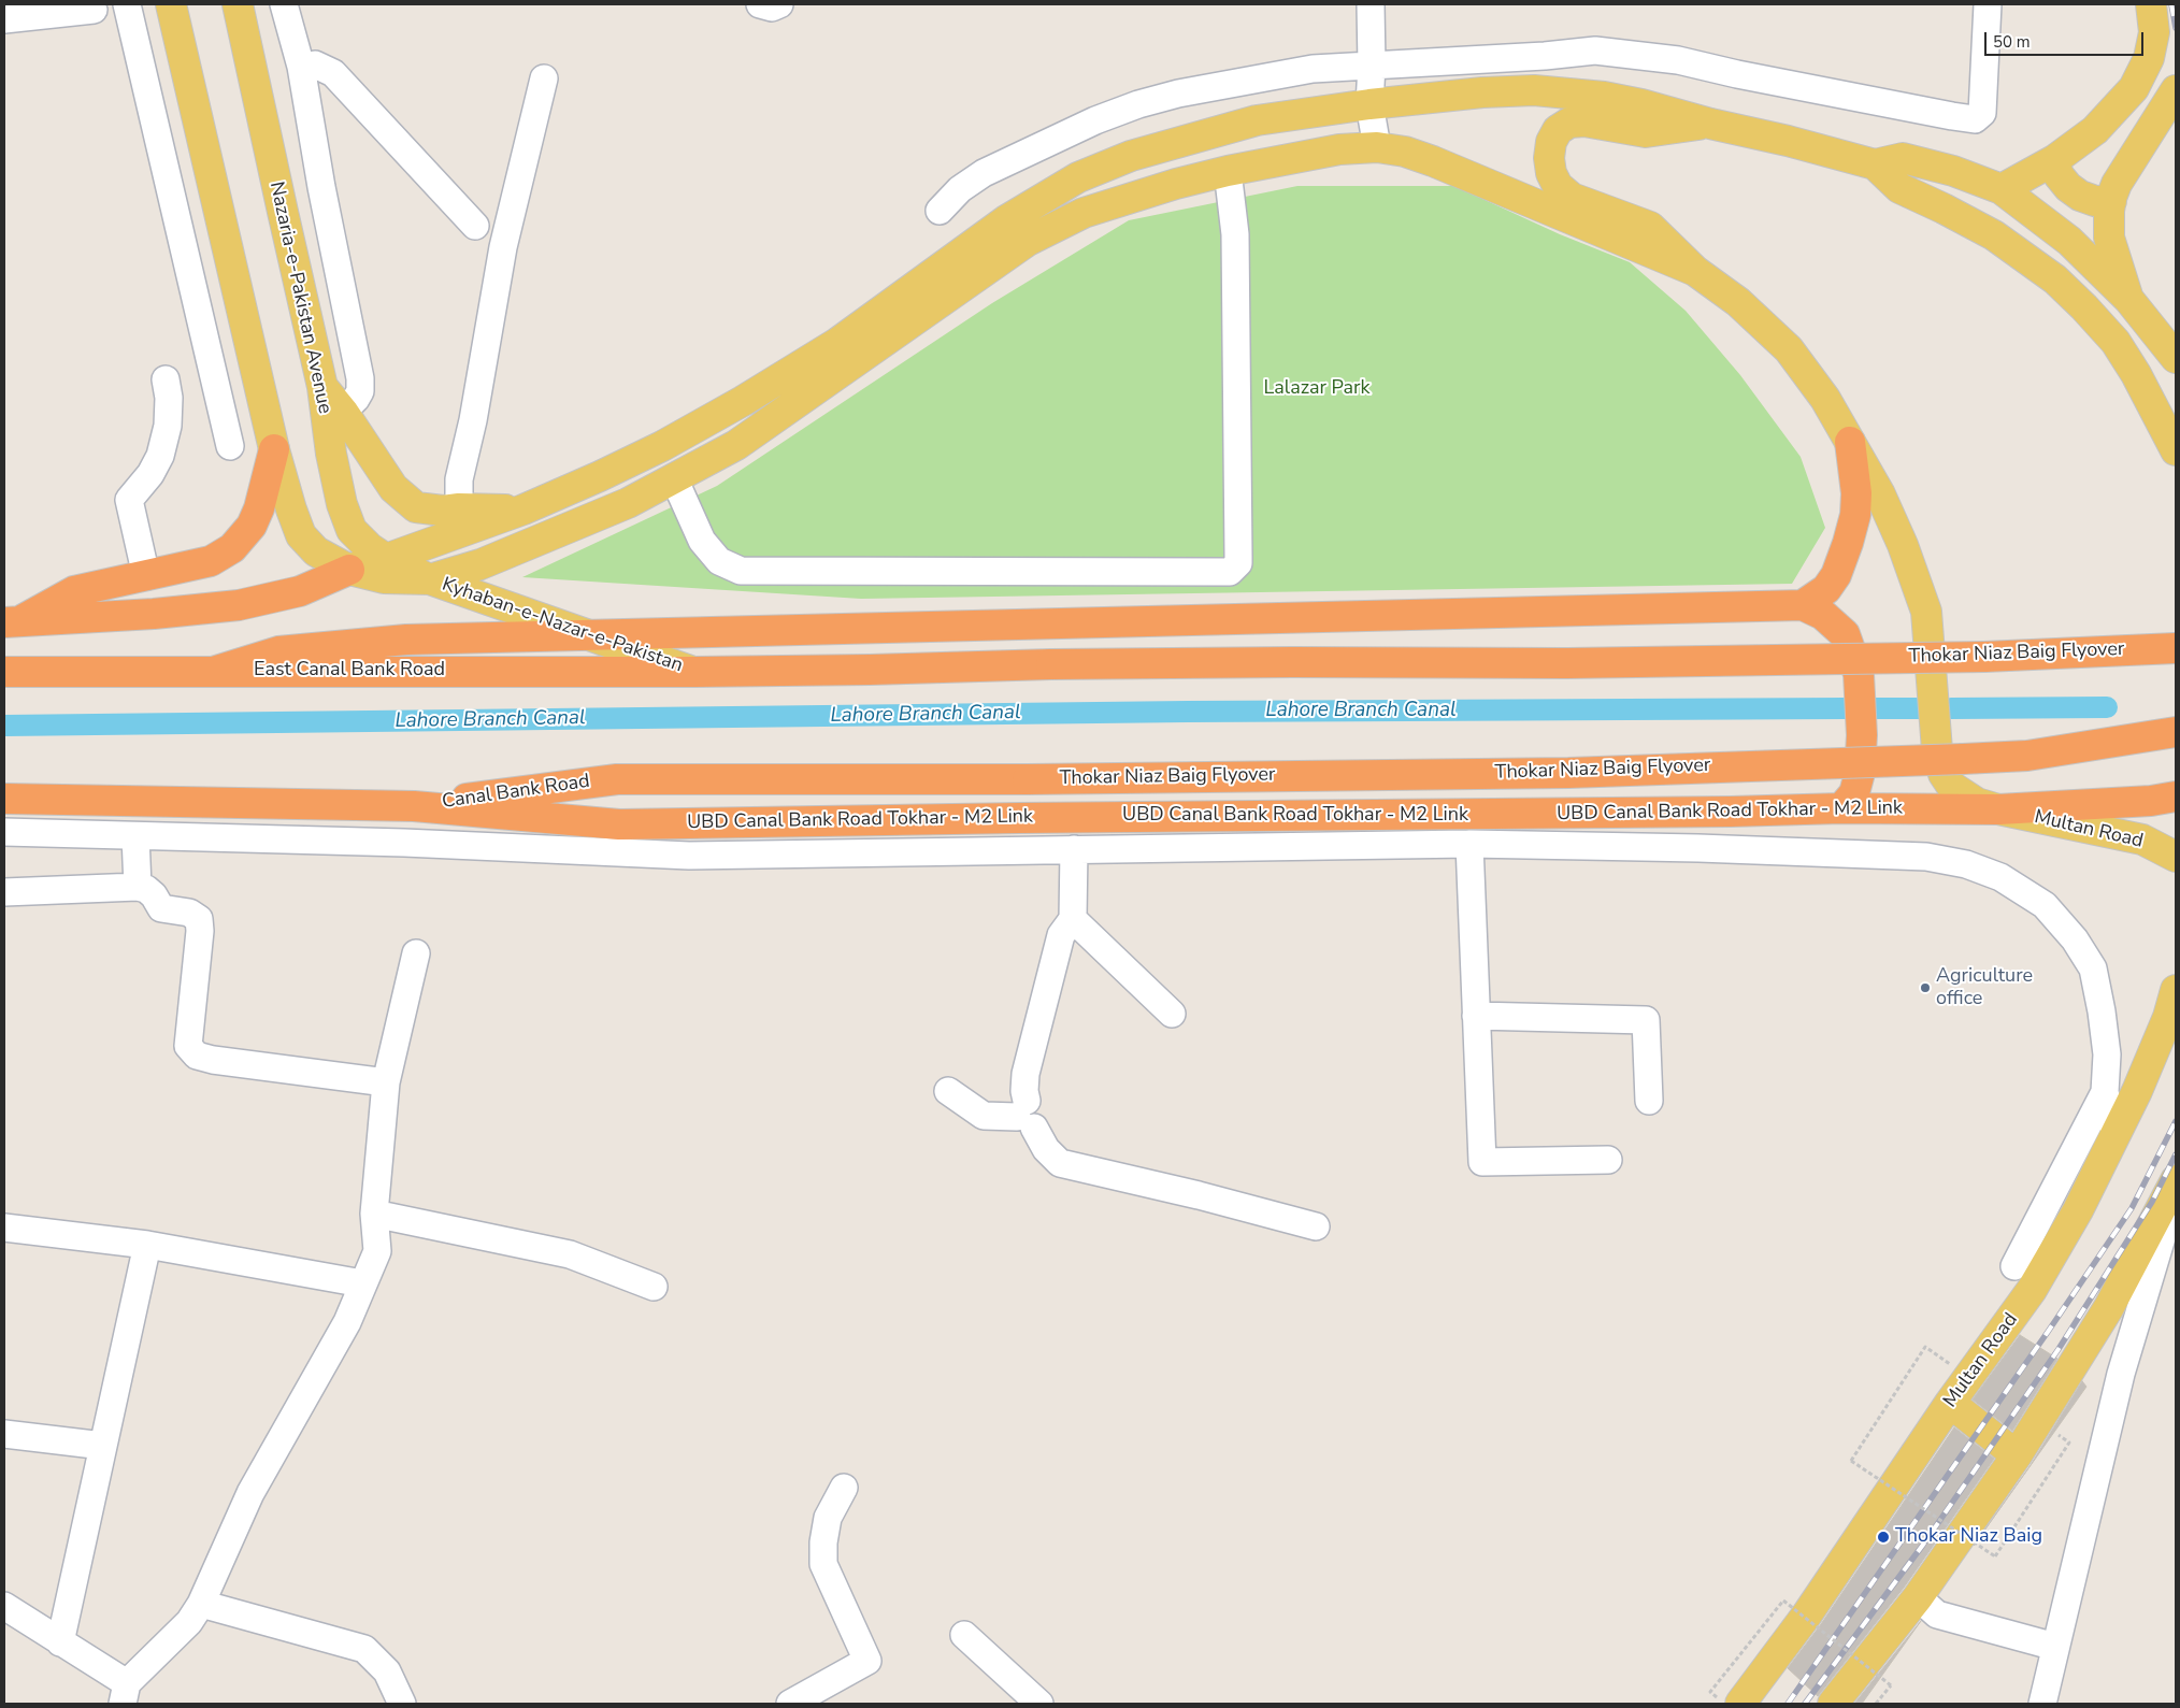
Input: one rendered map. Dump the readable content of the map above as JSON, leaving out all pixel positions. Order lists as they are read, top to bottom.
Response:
{
  "streets": {
    "highway": [
      "Thokar Niaz Baig Flyover",
      "East Canal Bank Road",
      "Canal Bank Road",
      "UBD Canal Bank Road Tokhar - M2 Link"
    ],
    "main road": ["Nazaria-e-Pakistan Avenue", "Kyhaban-e-Nazar-e-Pakistan", "Multan Road"]
  },
  "crossings": [
    ["Nazaria-e-Pakistan Avenue", "Kyhaban-e-Nazar-e-Pakistan"],
    ["Kyhaban-e-Nazar-e-Pakistan", "Thokar Niaz Baig Flyover"],
    ["Kyhaban-e-Nazar-e-Pakistan", "East Canal Bank Road"],
    ["Thokar Niaz Baig Flyover", "East Canal Bank Road"],
    ["Thokar Niaz Baig Flyover", "Canal Bank Road"],
    ["Canal Bank Road", "UBD Canal Bank Road Tokhar - M2 Link"],
    ["UBD Canal Bank Road Tokhar - M2 Link", "Multan Road"]
  ],
  "water": ["Lahore Branch Canal"],
  "parks": ["Lalazar Park"],
  "places": ["Agriculture office", "Thokar Niaz Baig"],
  "scale_bar": "50 m"
}
